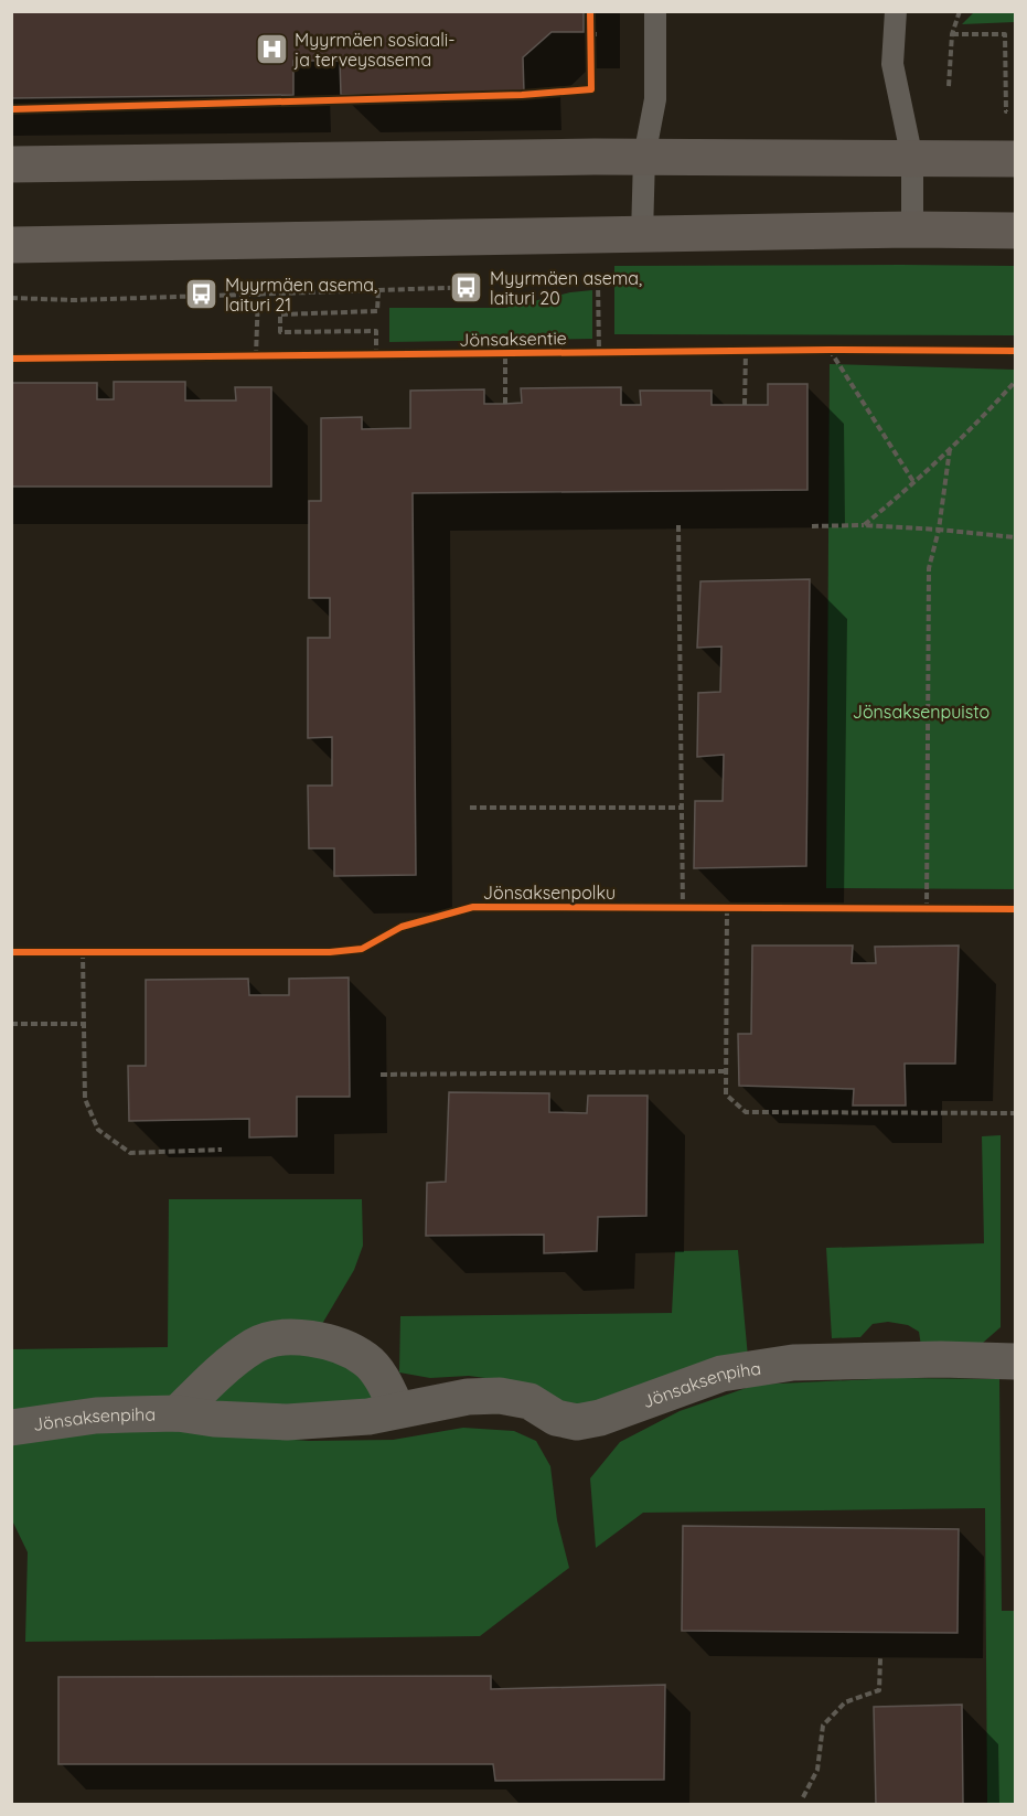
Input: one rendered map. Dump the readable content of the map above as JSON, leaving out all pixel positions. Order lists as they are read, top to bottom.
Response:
{
  "streets": {
    "street": ["Jönsaksenpiha"],
    "cycle path": ["Jönsaksentie", "Jönsaksenpolku"]
  },
  "parks": ["Jönsaksenpuisto"],
  "places": {
    "hospital": ["Myyrmäen sosiaali- ja terveysasema"],
    "bus stop": ["Myyrmäen asema, laituri 20", "Myyrmäen asema, laituri 21"]
  }
}
